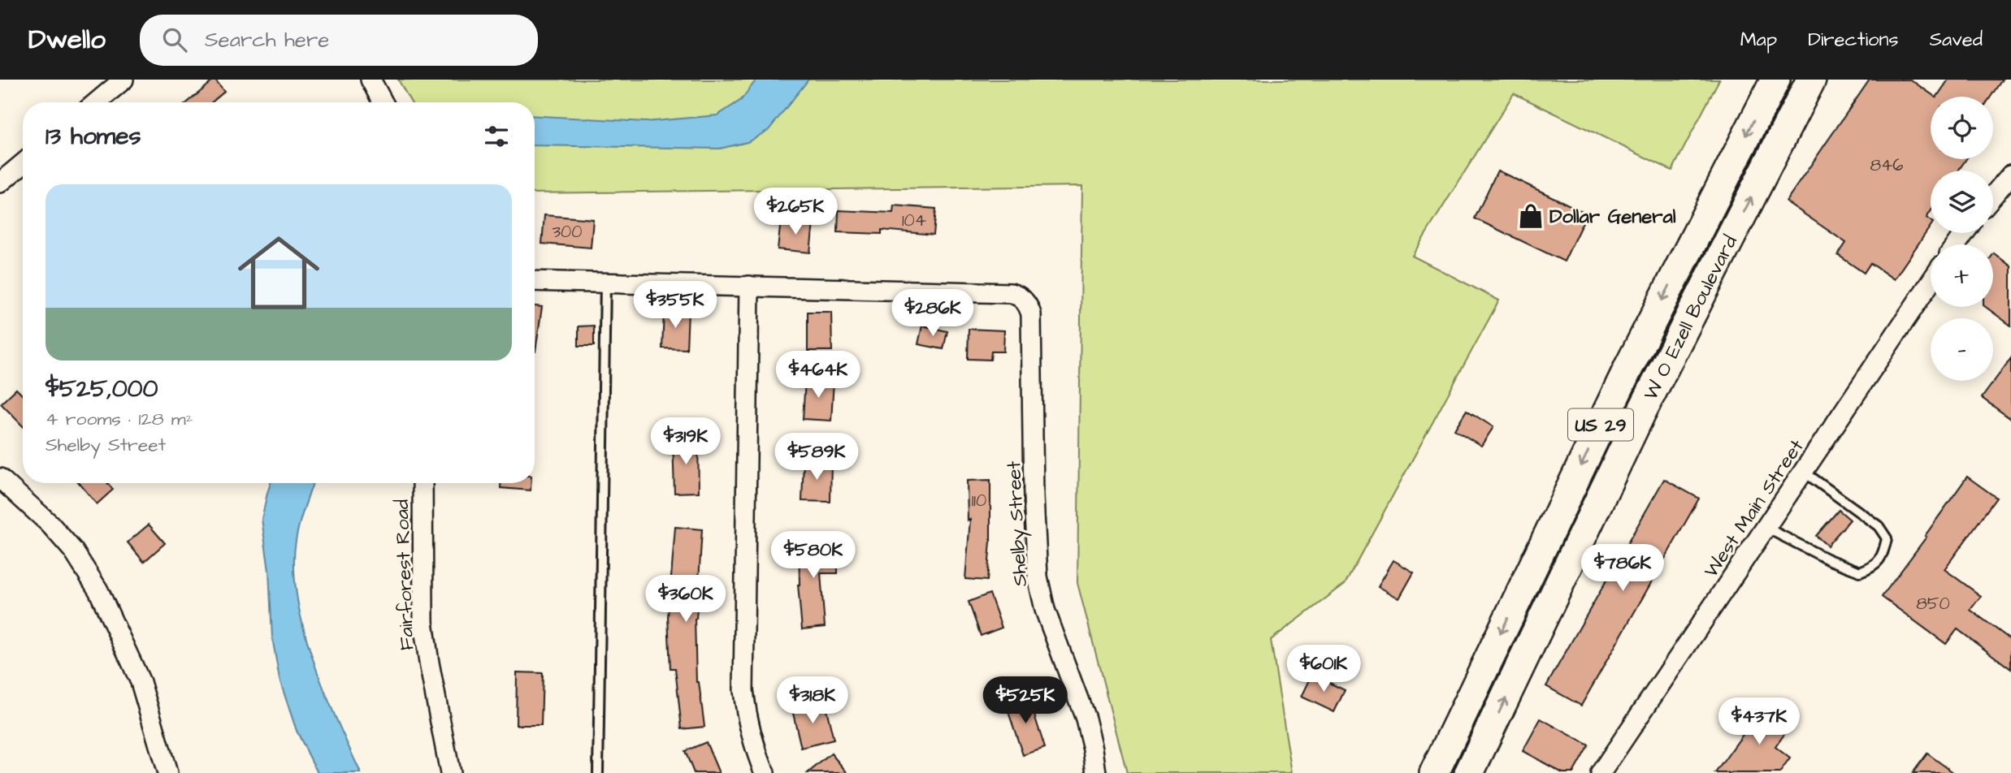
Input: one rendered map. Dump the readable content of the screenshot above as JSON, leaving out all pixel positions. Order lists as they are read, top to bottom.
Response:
{
  "streets": {
    "main road": ["W O Ezell Boulevard", "US 29"],
    "street": ["West Main Street", "Shelby Street", "Fairforest Road"]
  },
  "places": {
    "shop": ["Dollar General"]
  },
  "house_numbers": [
    "846",
    "104",
    "300",
    "110",
    "850"
  ],
  "page": {
    "header": "Dwello",
    "search": "Search here",
    "nav": ["Map", "Directions", "Saved"],
    "map_buttons": ["+", "−"],
    "heading": "13 homes",
    "list": [
      {
        "name": "$525,000",
        "note": "4 rooms · 128 m² · Shelby Street"
      }
    ],
    "price": [
      "$265K",
      "$355K",
      "$286K",
      "$464K",
      "$319K",
      "$589K",
      "$580K",
      "$786K",
      "$360K",
      "$601K",
      "$318K",
      "$525K",
      "$437K"
    ]
  }
}
